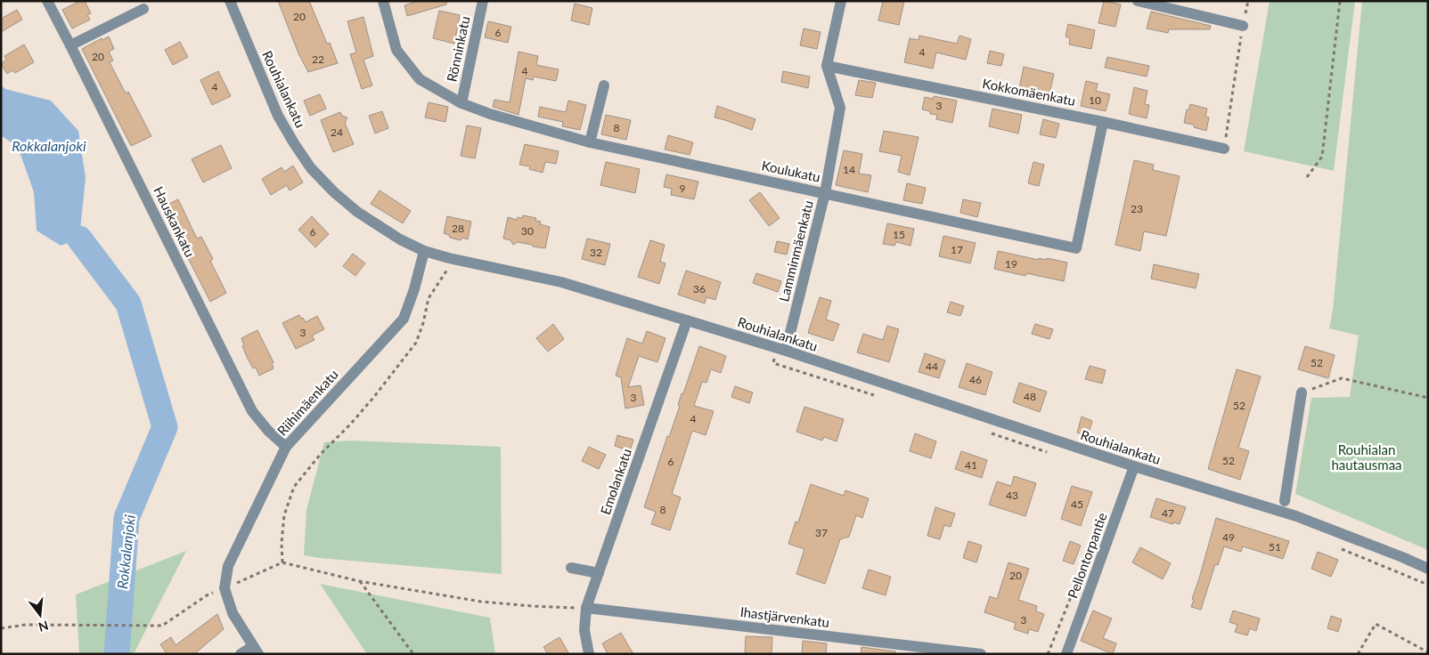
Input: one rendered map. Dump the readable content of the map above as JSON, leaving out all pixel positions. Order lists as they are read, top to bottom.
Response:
{
  "streets": {
    "street": [
      "Rönninkatu",
      "Rouhialankatu",
      "Kokkomäenkatu",
      "Koulukatu",
      "Hauskankatu",
      "Lamminmäenkatu",
      "Riihimäenkatu",
      "Emolankatu",
      "Pellontorpantie",
      "Ihastjärvenkatu"
    ]
  },
  "crossings": [
    ["Rönninkatu", "Koulukatu"],
    ["Rouhialankatu", "Lamminmäenkatu"],
    ["Rouhialankatu", "Riihimäenkatu"],
    ["Rouhialankatu", "Emolankatu"],
    ["Rouhialankatu", "Pellontorpantie"],
    ["Kokkomäenkatu", "Koulukatu"],
    ["Kokkomäenkatu", "Lamminmäenkatu"],
    ["Koulukatu", "Lamminmäenkatu"],
    ["Hauskankatu", "Riihimäenkatu"],
    ["Emolankatu", "Ihastjärvenkatu"]
  ],
  "water": ["Rokkalanjoki"],
  "parks": ["Rouhialan hautausmaa"],
  "house_numbers": [
    "20",
    "6",
    "4",
    "20",
    "22",
    "4",
    "4",
    "10",
    "3",
    "8",
    "24",
    "14",
    "9",
    "23",
    "28",
    "30",
    "6",
    "15",
    "17",
    "32",
    "19",
    "36",
    "3",
    "52",
    "44",
    "46",
    "48",
    "3",
    "52",
    "4",
    "52",
    "6",
    "41",
    "43",
    "45",
    "8",
    "47",
    "37",
    "49",
    "51",
    "20",
    "3"
  ],
  "north": "bottom"
}
